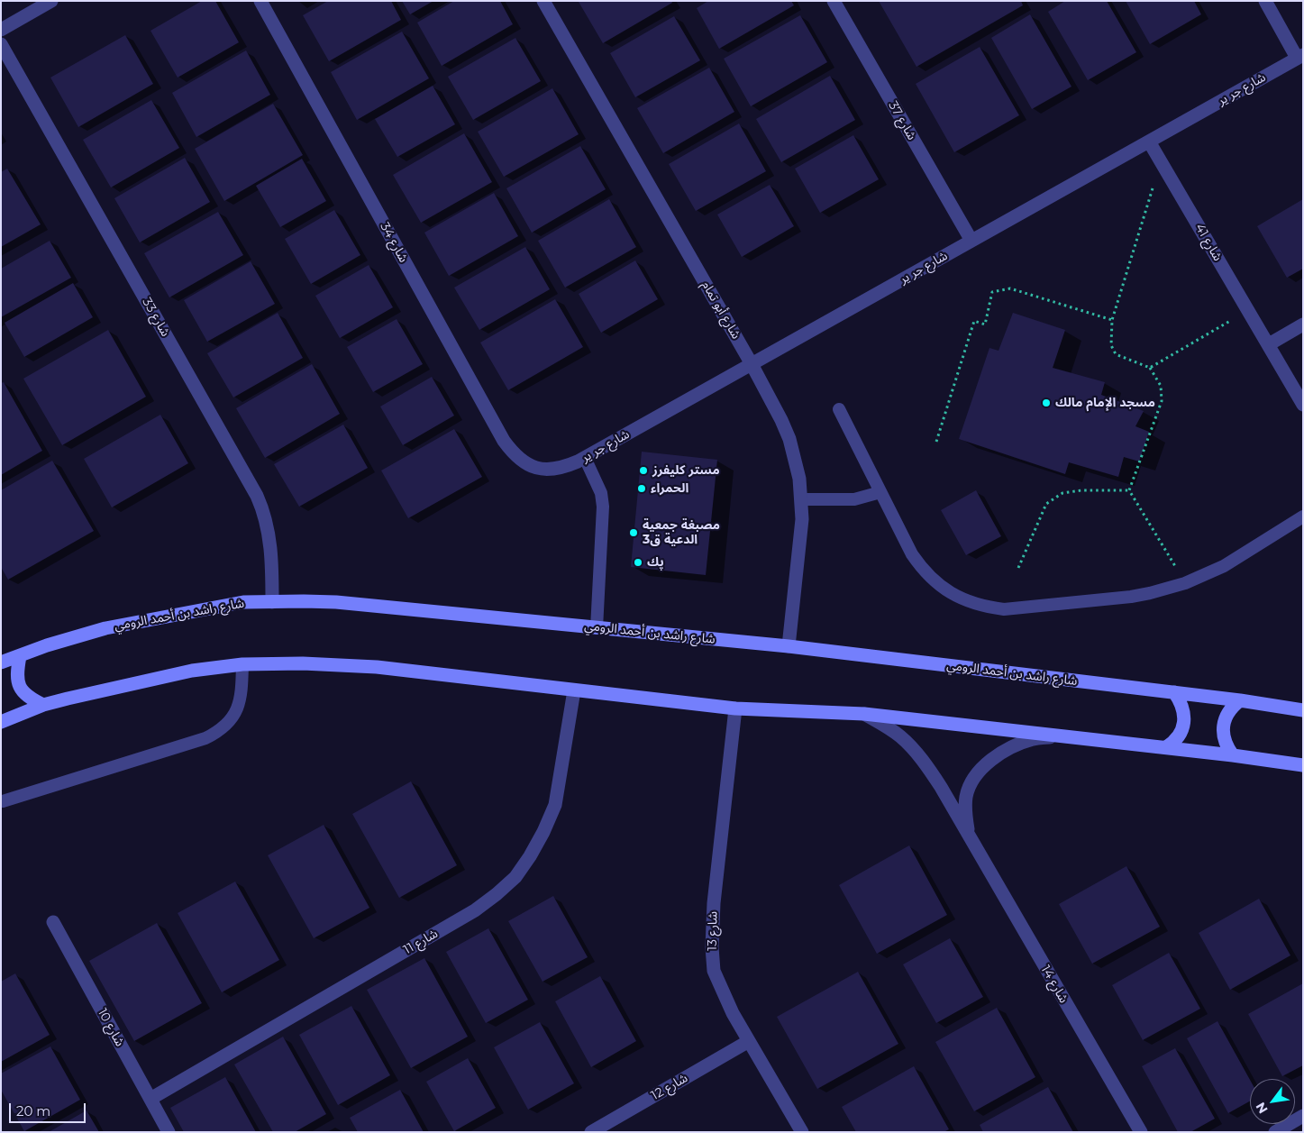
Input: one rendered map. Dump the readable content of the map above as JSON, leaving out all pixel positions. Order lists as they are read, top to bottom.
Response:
{
  "streets": {
    "street": [
      "شارع جر ير",
      "شارع 37",
      "شارع 34",
      "شارع 41",
      "شارع أبو تمام",
      "شارع 33",
      "شارع راشد بن أحمد الرومي",
      "شارع 13",
      "شارع 11",
      "شارع 14",
      "شارع 10",
      "شارع 12"
    ]
  },
  "crossings": [
    ["شارع جر ير", "شارع 37"],
    ["شارع جر ير", "شارع 34"],
    ["شارع جر ير", "شارع 41"],
    ["شارع جر ير", "شارع أبو تمام"],
    ["شارع أبو تمام", "شارع راشد بن أحمد الرومي"],
    ["شارع 33", "شارع راشد بن أحمد الرومي"],
    ["شارع 13", "شارع 12"],
    ["شارع 11", "شارع 10"]
  ],
  "places": [
    "مسجد الإمام مالك",
    "مستر كليفرز",
    "الحمراء",
    "مصبغة جمعية الدعية ق3",
    "پك"
  ],
  "scale_bar": "20 m",
  "north": "bottom left"
}
